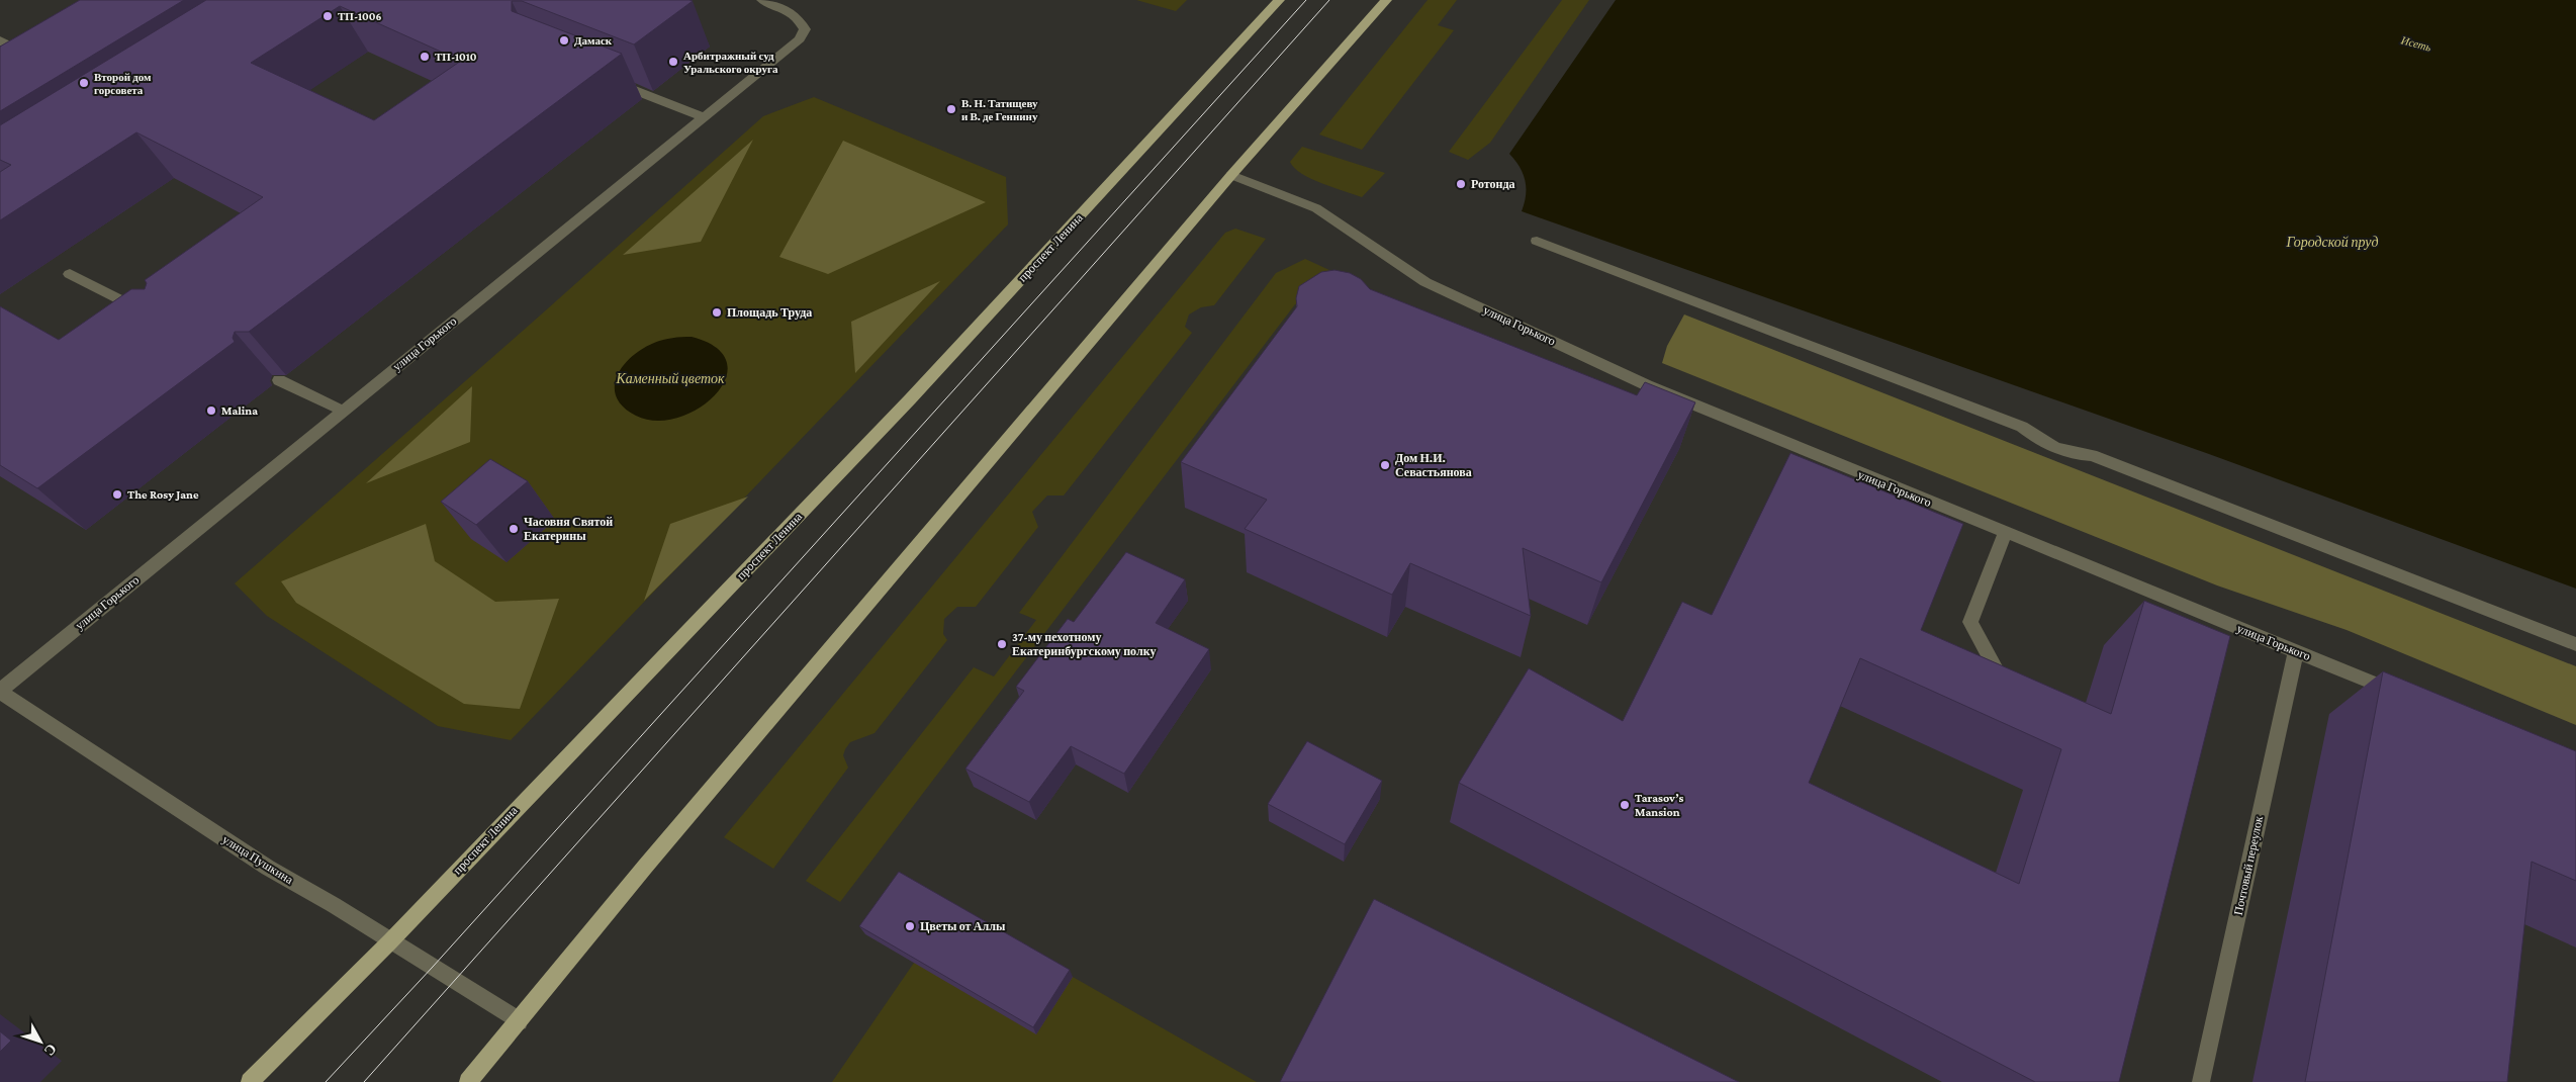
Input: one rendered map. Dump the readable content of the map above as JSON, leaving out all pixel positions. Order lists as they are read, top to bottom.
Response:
{
  "streets": {
    "main road": ["проспект Ленина"],
    "street": ["улица Горького", "улица Пушкина", "Почтовый переулок"]
  },
  "crossings": [
    ["проспект Ленина", "улица Пушкина"],
    ["улица Горького", "улица Пушкина"],
    ["улица Горького", "Почтовый переулок"]
  ],
  "water": ["Исеть", "Городской пруд", "Каменный цветок"],
  "places": [
    "ТП-1006",
    "Дамаск",
    "ТП-1010",
    "Арбитражный суд Уральского округа",
    "Второй дом горсовета",
    "В. Н. Татищеву и В. де Геннину",
    "Ротонда",
    "Площадь Труда",
    "Malina",
    "Дом Н.И. Севастьянова",
    "The Rosy Jane",
    "Часовня Святой Екатерины",
    "37-му пехотному Екатеринбургскому полку",
    "Tarasov’s Mansion",
    "Цветы от Аллы"
  ],
  "north": "bottom right"
}
